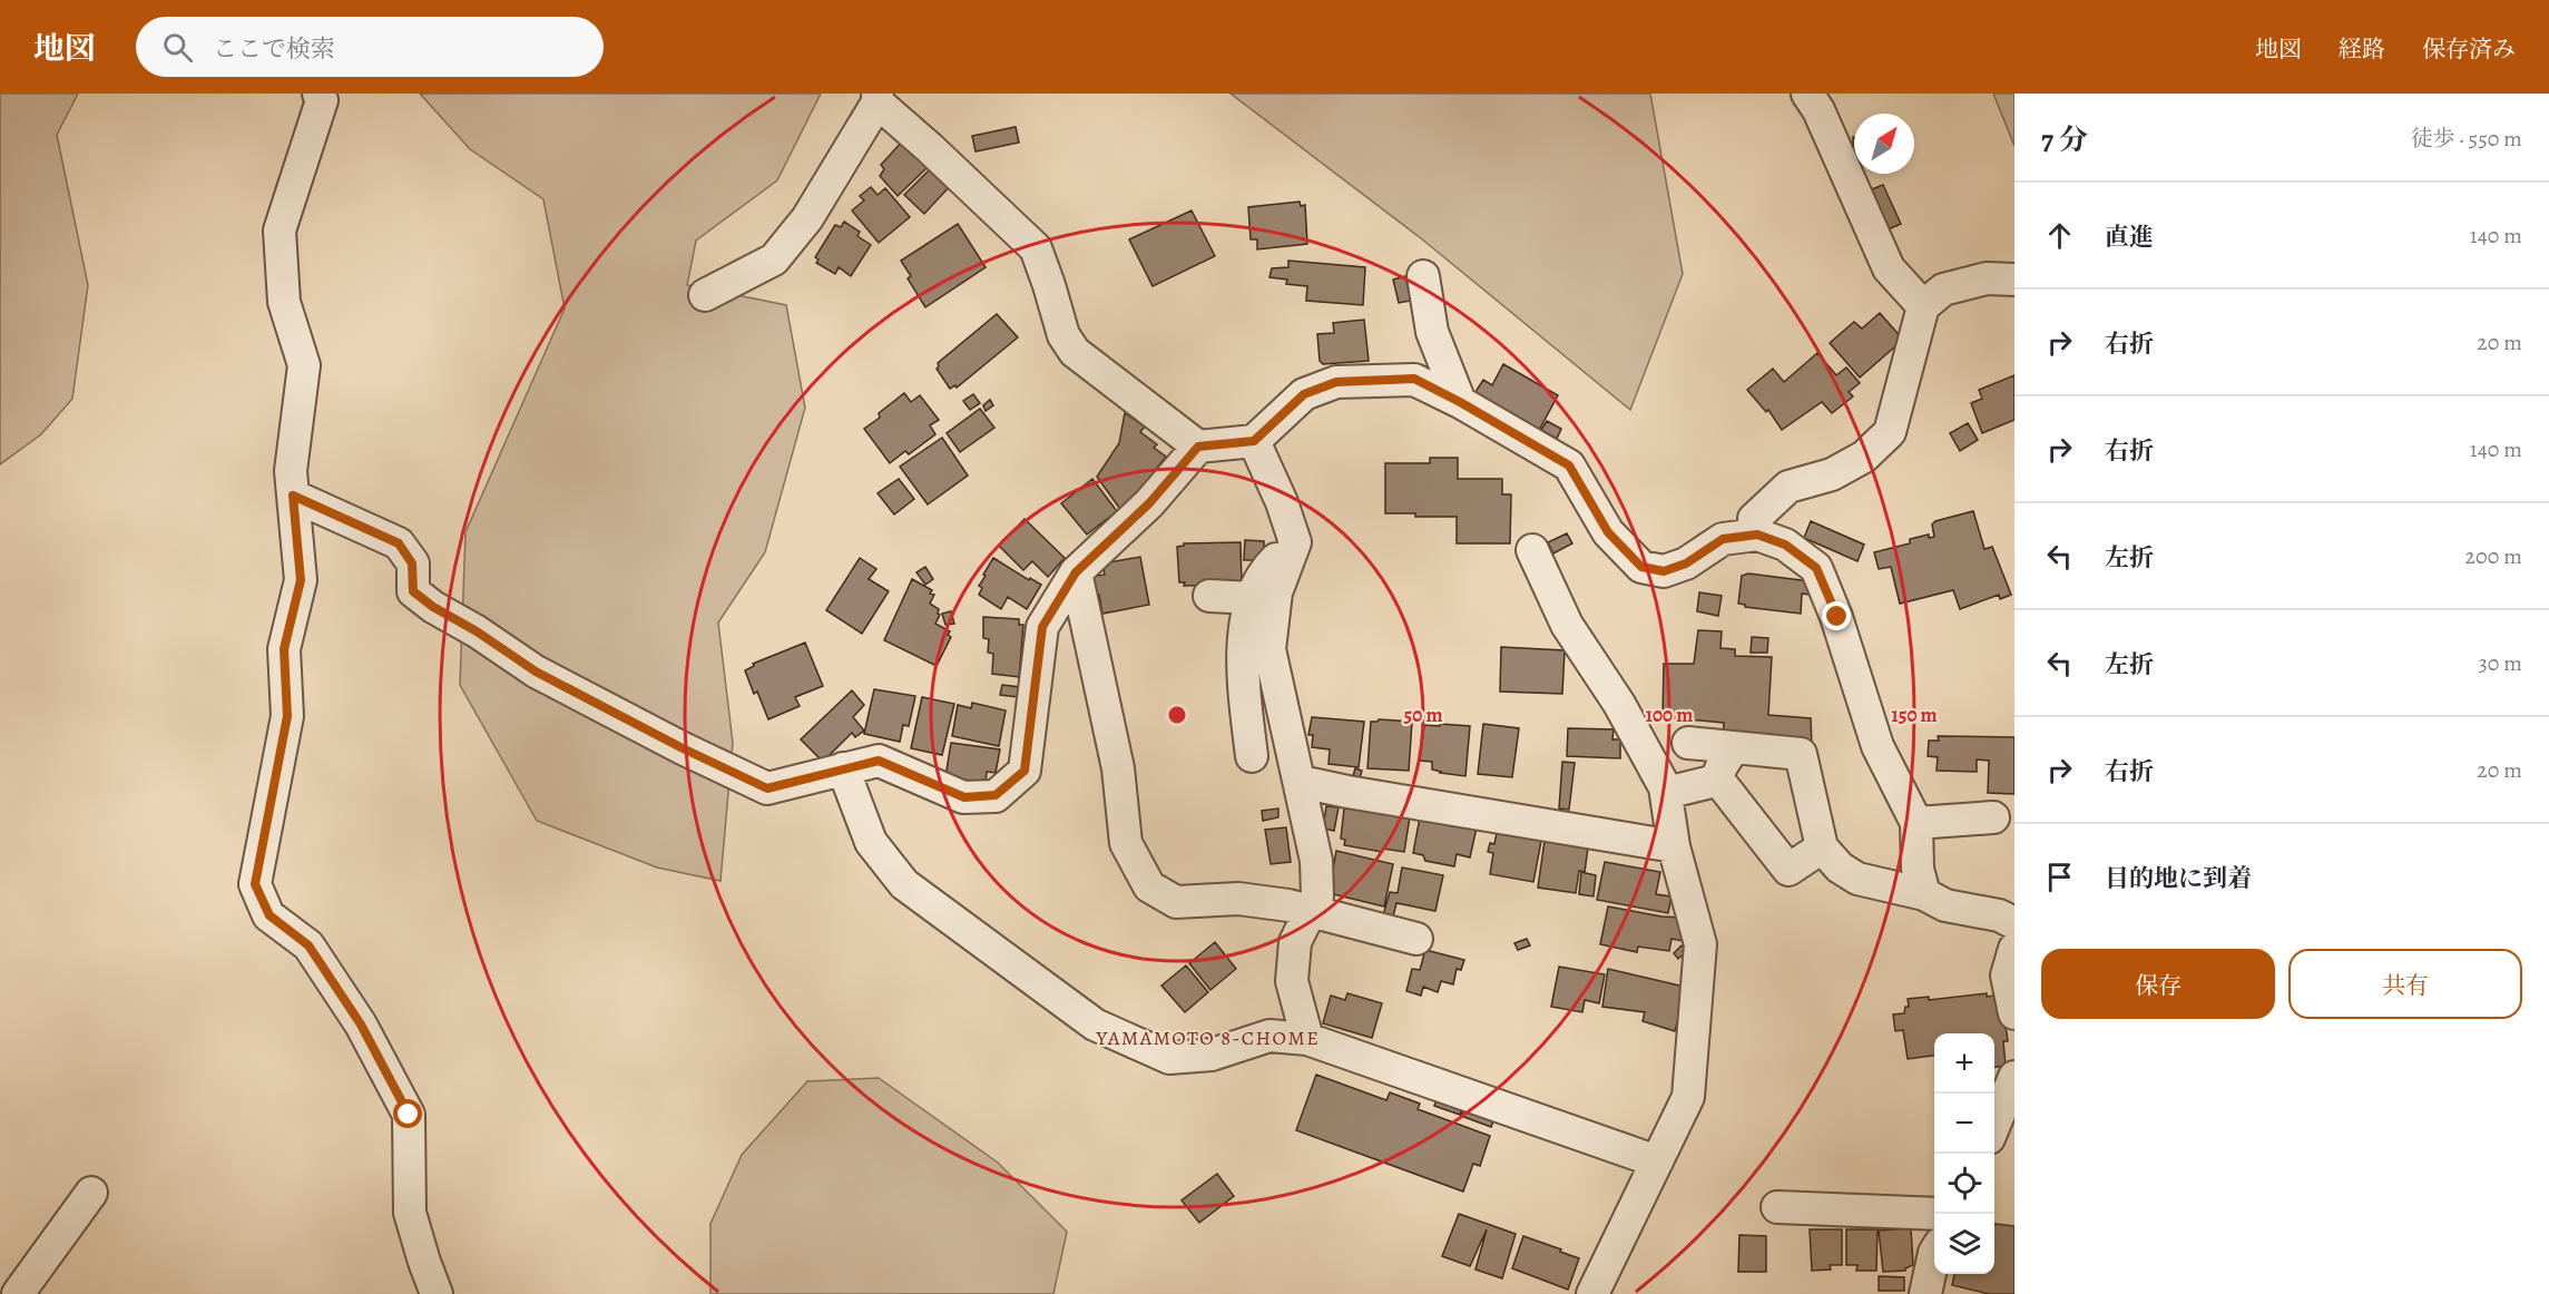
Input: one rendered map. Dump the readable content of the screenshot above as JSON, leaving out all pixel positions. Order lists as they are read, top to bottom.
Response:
{
  "districts": ["YAMAMOTO 8-CHOME"],
  "north": "top right",
  "page": {
    "header": "地図",
    "search": "ここで検索",
    "nav": ["地図", "経路", "保存済み"],
    "heading": ["7 分", "徒歩 · 550 m"],
    "list": [
      ["直進", "140 m"],
      ["右折", "20 m"],
      ["右折", "140 m"],
      ["左折", "200 m"],
      ["左折", "30 m"],
      ["右折", "20 m"],
      "目的地に到着"
    ],
    "buttons": ["保存", "共有"],
    "map_buttons": ["+", "−"]
  },
  "rings": ["50 m", "100 m", "150 m"]
}
